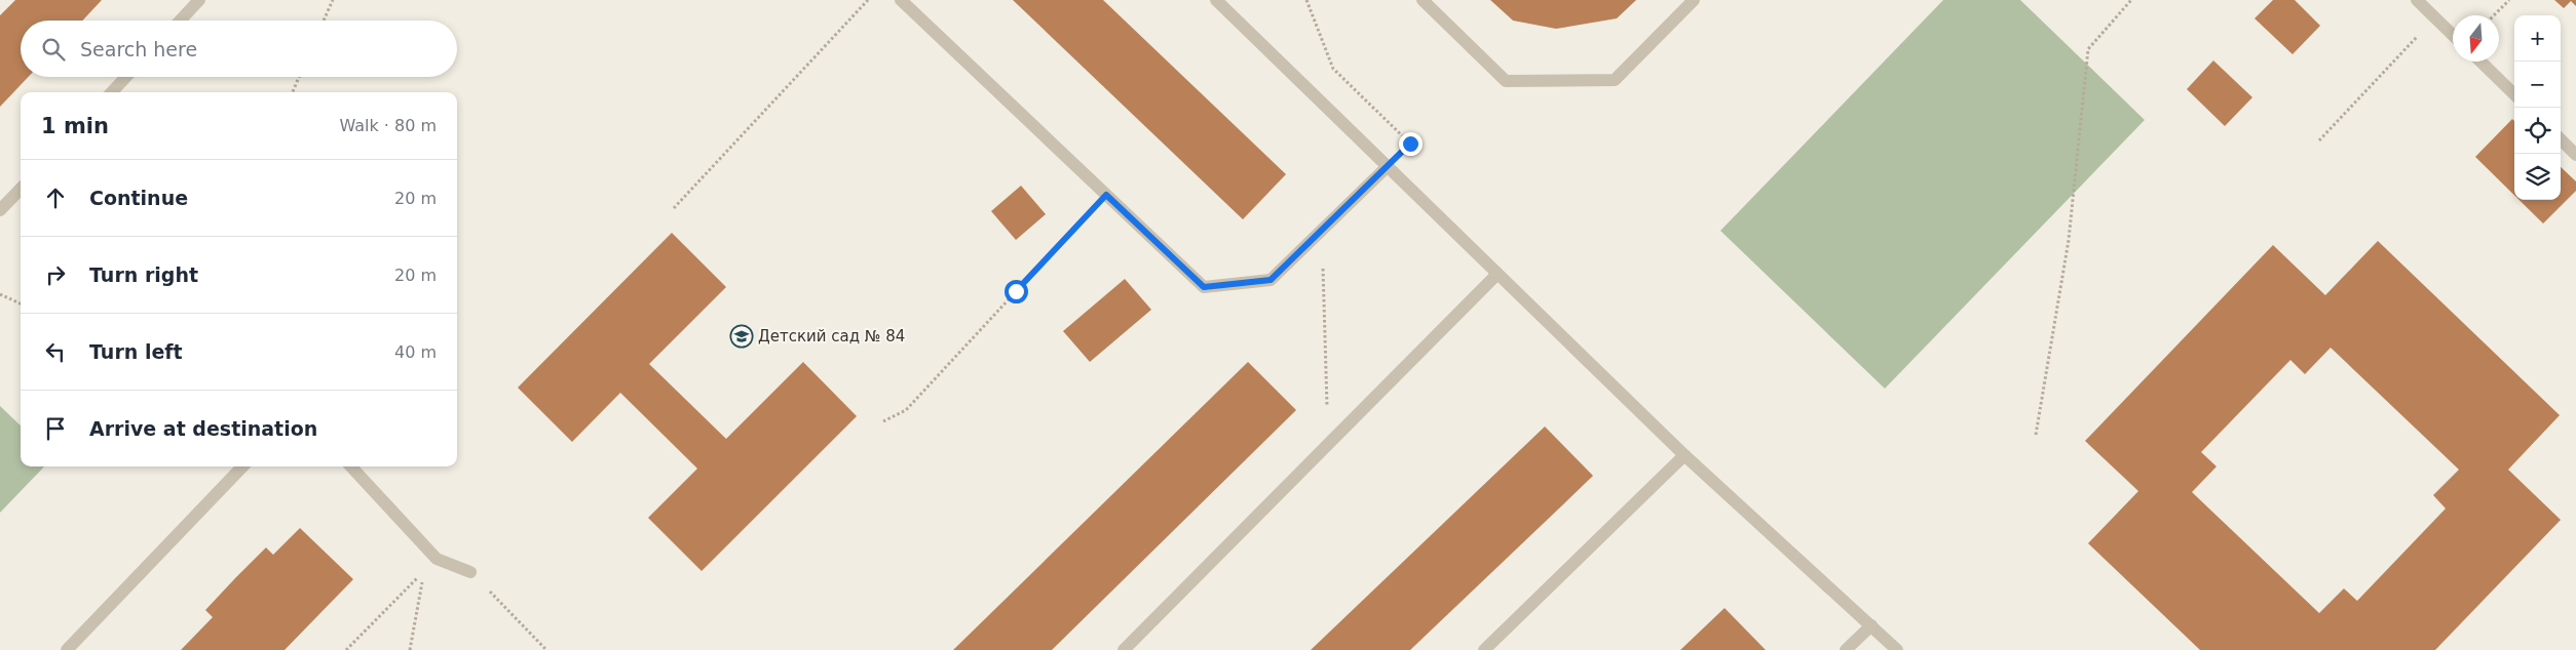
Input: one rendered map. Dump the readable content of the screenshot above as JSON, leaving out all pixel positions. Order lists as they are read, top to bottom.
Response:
{
  "places": {
    "school or university": ["Детский сад № 84"]
  },
  "north": "bottom",
  "page": {
    "map_buttons": ["+", "−"],
    "search": "Search here",
    "heading": ["1 min", "Walk · 80 m"],
    "list": [
      ["Continue", "20 m"],
      ["Turn right", "20 m"],
      ["Turn left", "40 m"],
      "Arrive at destination"
    ]
  }
}
